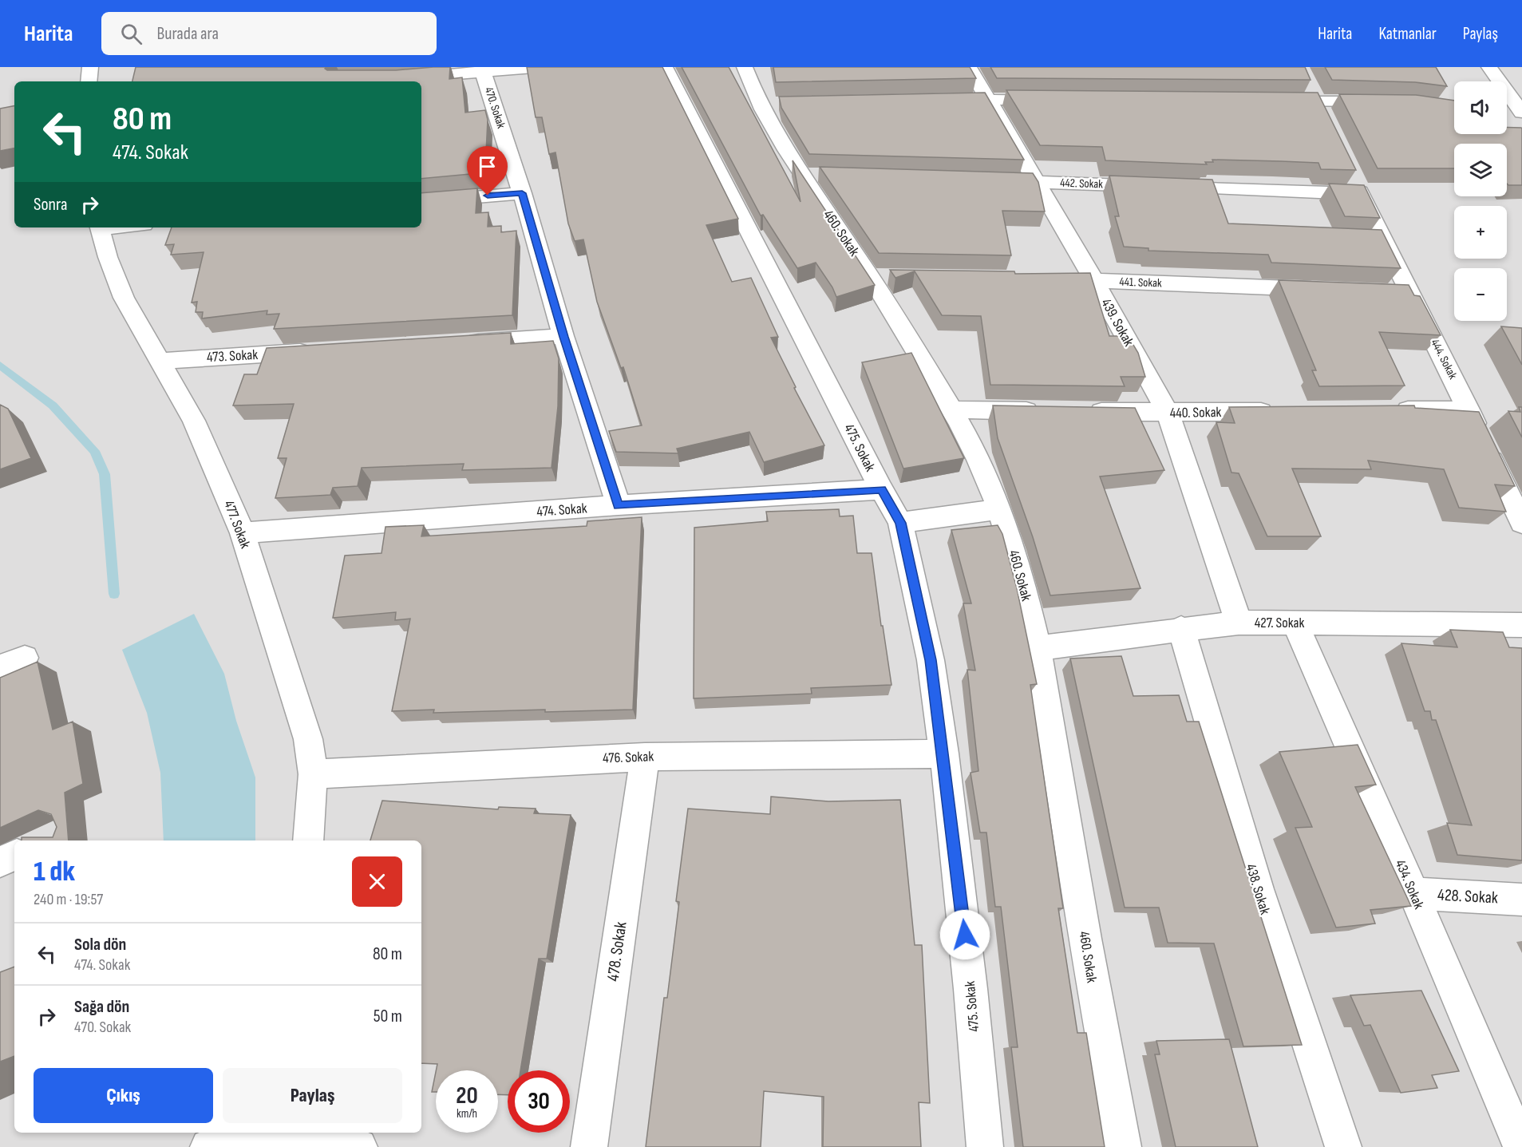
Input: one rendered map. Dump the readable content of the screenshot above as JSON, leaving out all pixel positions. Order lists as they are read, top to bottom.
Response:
{
  "streets": {
    "street": [
      "470. Sokak",
      "442. Sokak",
      "460. Sokak",
      "441. Sokak",
      "439. Sokak",
      "473. Sokak",
      "444. Sokak",
      "440. Sokak",
      "475. Sokak",
      "474. Sokak",
      "477. Sokak",
      "427. Sokak",
      "476. Sokak",
      "434. Sokak",
      "438. Sokak",
      "428. Sokak",
      "478. Sokak"
    ]
  },
  "crossings": [
    ["470. Sokak", "474. Sokak"],
    ["442. Sokak", "439. Sokak"],
    ["442. Sokak", "444. Sokak"],
    ["460. Sokak", "427. Sokak"],
    ["441. Sokak", "439. Sokak"],
    ["439. Sokak", "440. Sokak"],
    ["439. Sokak", "427. Sokak"],
    ["473. Sokak", "477. Sokak"],
    ["475. Sokak", "474. Sokak"],
    ["475. Sokak", "476. Sokak"],
    ["474. Sokak", "477. Sokak"],
    ["477. Sokak", "476. Sokak"],
    ["427. Sokak", "434. Sokak"],
    ["427. Sokak", "438. Sokak"],
    ["476. Sokak", "478. Sokak"],
    ["434. Sokak", "428. Sokak"]
  ],
  "page": {
    "header": "Harita",
    "search": "Burada ara",
    "nav": ["Harita", "Katmanlar", "Paylaş"],
    "map_buttons": ["+", "−"],
    "turn": ["80 m", "474. Sokak"],
    "then": "Sonra",
    "heading": ["1 dk", "240 m · 19:57"],
    "list": [
      {
        "name": "Sola dön",
        "note": "474. Sokak",
        "value": "80 m"
      },
      {
        "name": "Sağa dön",
        "note": "470. Sokak",
        "value": "50 m"
      }
    ],
    "buttons": ["Çıkış", "Paylaş"],
    "speed": "20 km/h",
    "limit": "30"
  }
}
